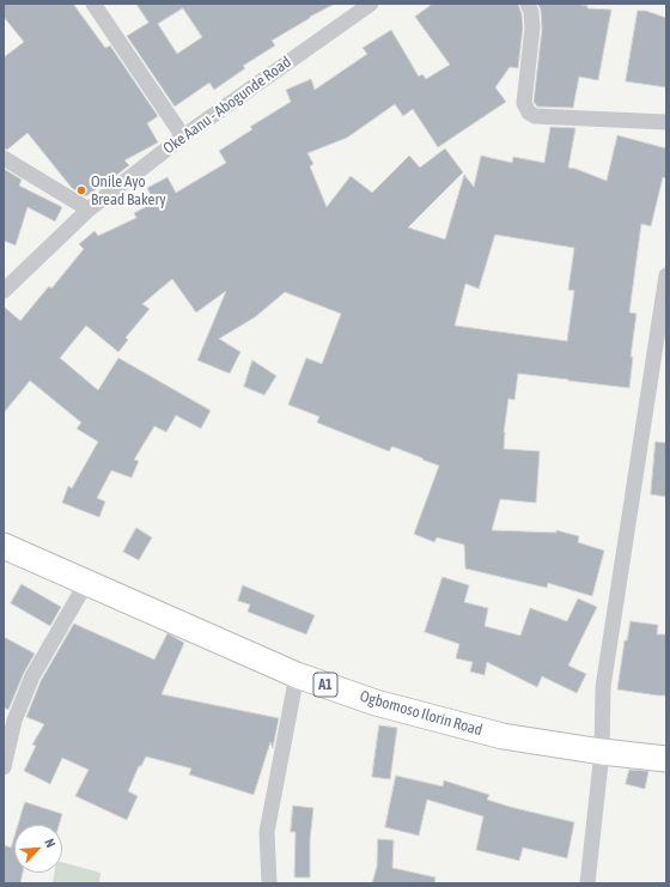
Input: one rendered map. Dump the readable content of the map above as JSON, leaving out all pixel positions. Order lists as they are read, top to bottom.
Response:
{
  "streets": {
    "highway": ["A1", "Ogbomoso Ilorin Road"],
    "street": ["Oke Aanu - Abogunde Road"]
  },
  "places": ["Onile Ayo Bread Bakery"],
  "north": "top right"
}
